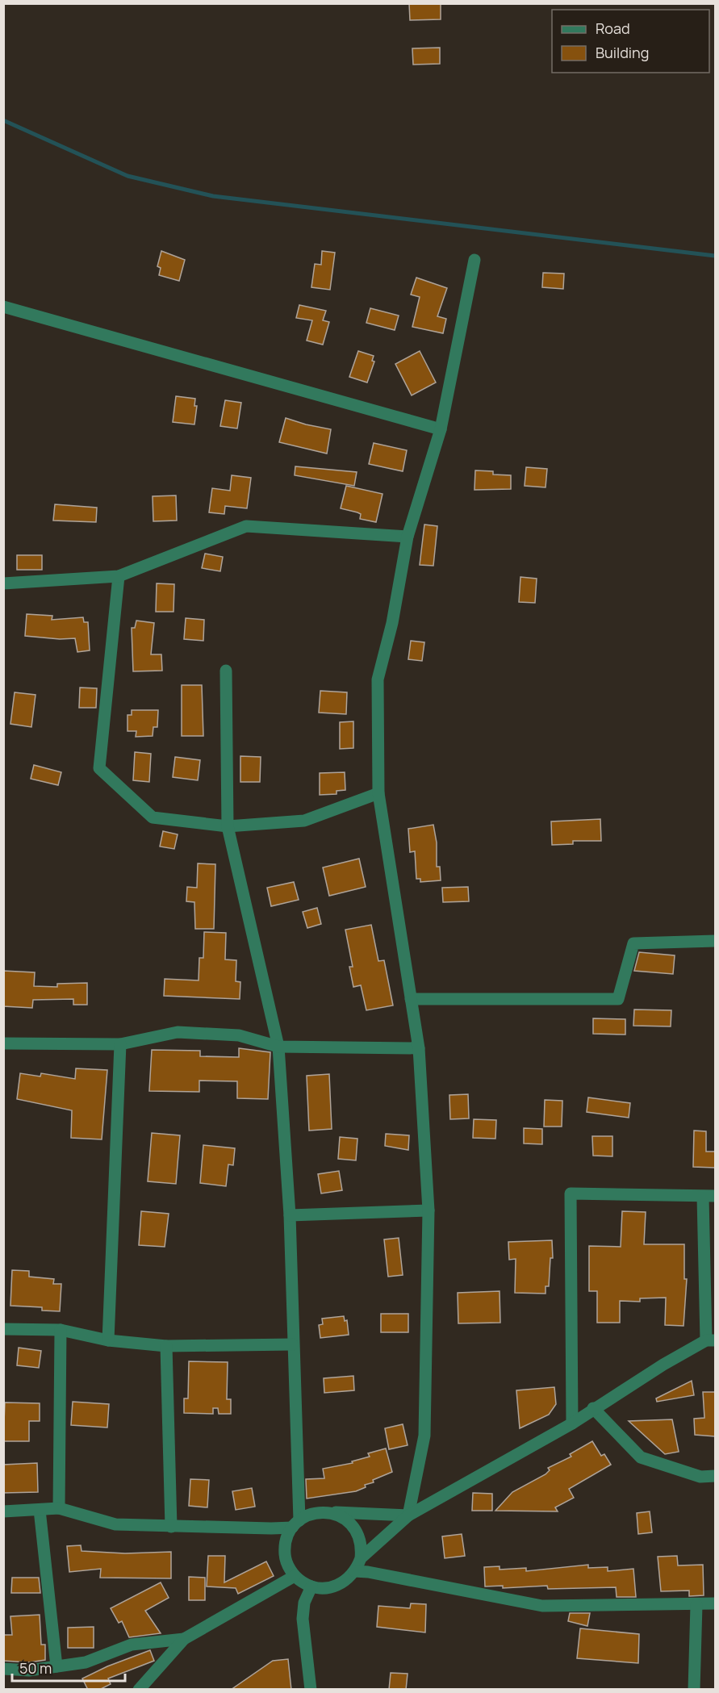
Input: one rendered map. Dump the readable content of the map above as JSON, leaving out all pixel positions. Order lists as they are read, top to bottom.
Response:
{
  "legend": ["Road", "Building"],
  "scale_bar": "50 m"
}
